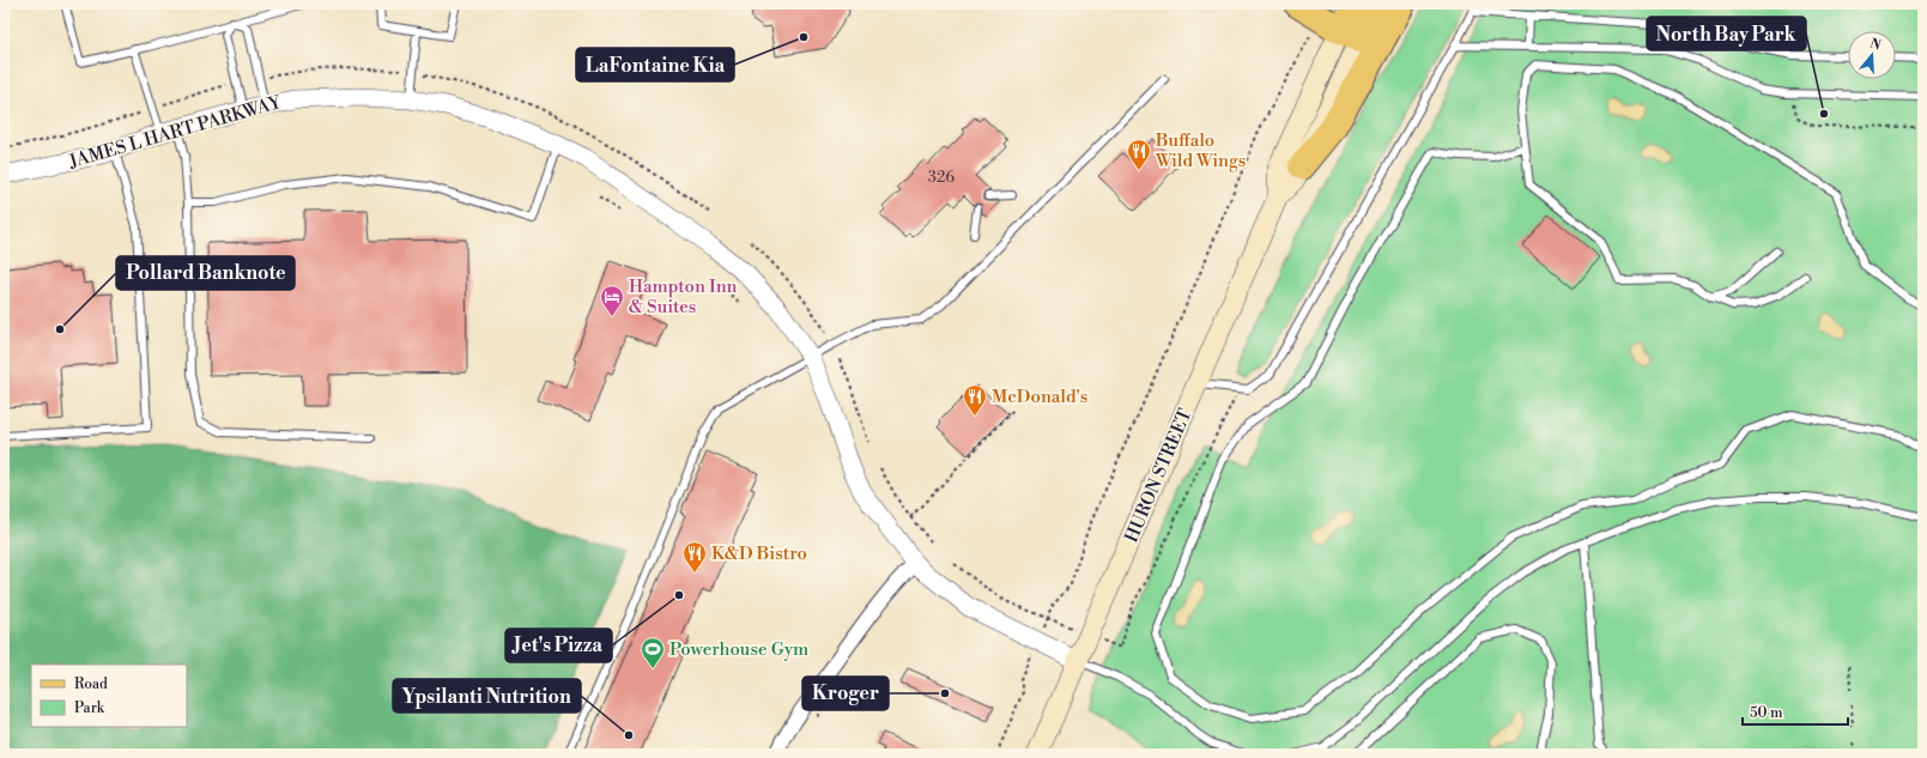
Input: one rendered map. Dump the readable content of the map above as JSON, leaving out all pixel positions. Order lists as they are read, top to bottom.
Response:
{
  "streets": {
    "main road": ["HURON STREET"],
    "street": ["JAMES L HART PARKWAY"]
  },
  "crossings": [
    ["JAMES L HART PARKWAY", "HURON STREET"]
  ],
  "places": {
    "other": [
      "LaFontaine Kia",
      "North Bay Park",
      "Pollard Banknote",
      "Jet's Pizza",
      "Kroger",
      "Ypsilanti Nutrition"
    ],
    "restaurant": ["Buffalo Wild Wings", "McDonald's", "K&D Bistro"],
    "hotel": ["Hampton Inn & Suites"],
    "sports": ["Powerhouse Gym"]
  },
  "house_numbers": ["326"],
  "legend": ["Road", "Park"],
  "scale_bar": "50 m",
  "north": "top"
}
